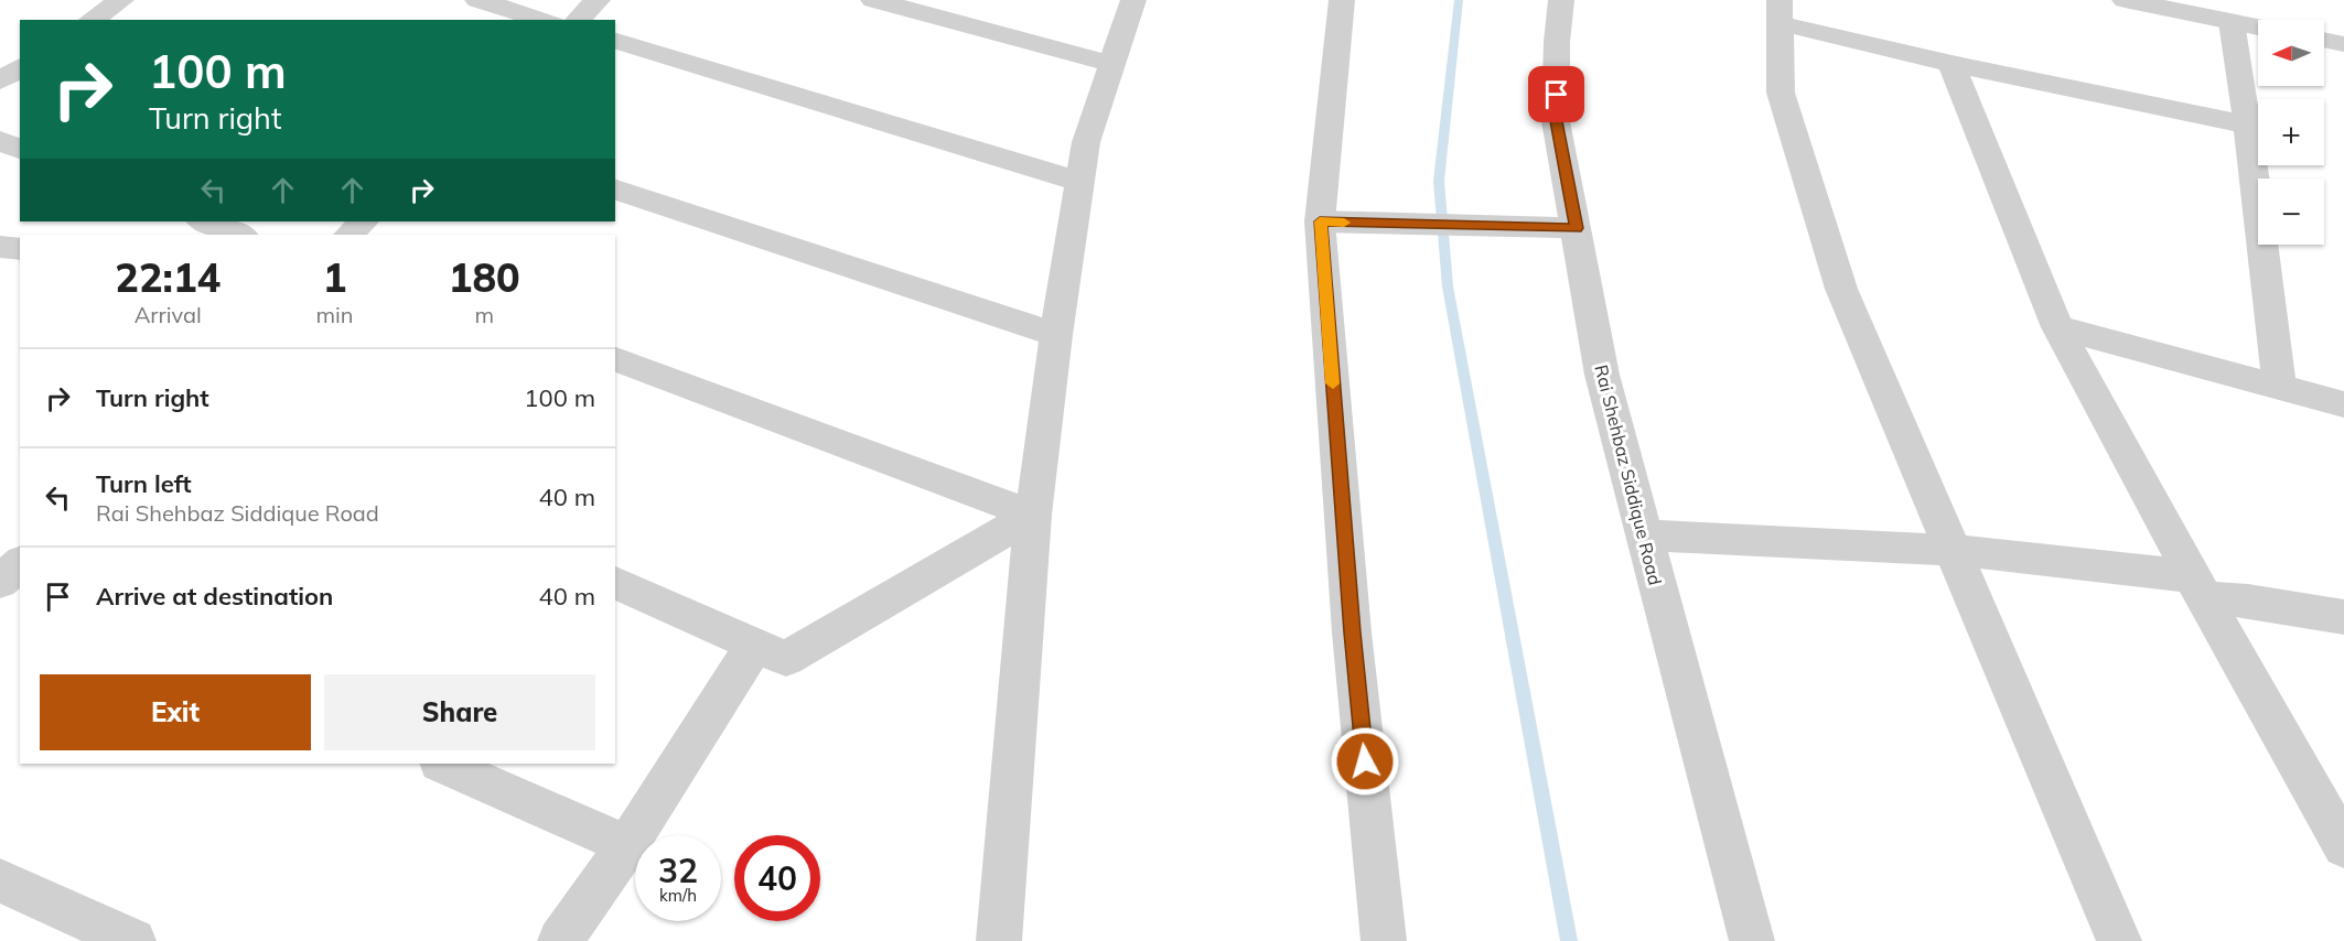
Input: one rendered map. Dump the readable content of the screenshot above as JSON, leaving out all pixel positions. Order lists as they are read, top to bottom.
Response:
{
  "streets": {
    "street": ["Rai Shehbaz Siddique Road"]
  },
  "north": "left",
  "page": {
    "map_buttons": ["+", "−"],
    "turn": ["100 m", "Turn right"],
    "eta": [
      "22:14",
      "Arrival",
      "1",
      "min",
      "180",
      "m"
    ],
    "list": [
      {
        "name": "Turn right",
        "value": "100 m"
      },
      {
        "name": "Turn left",
        "note": "Rai Shehbaz Siddique Road",
        "value": "40 m"
      },
      {
        "name": "Arrive at destination",
        "value": "40 m"
      }
    ],
    "buttons": ["Exit", "Share"],
    "speed": "32 km/h",
    "limit": "40"
  }
}
